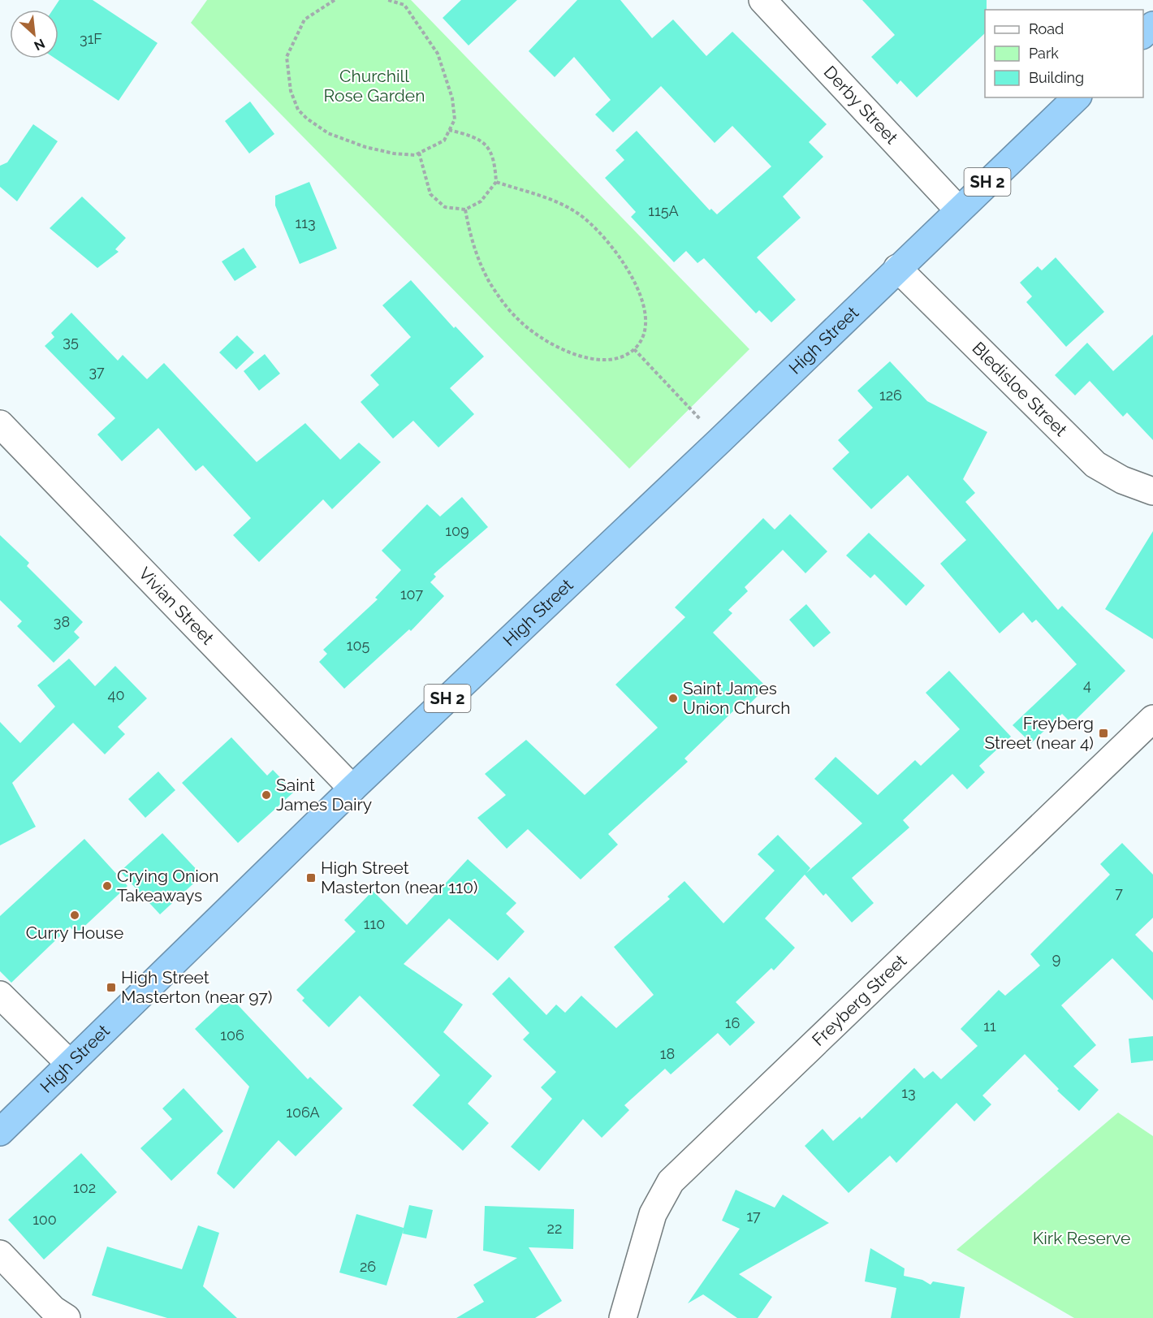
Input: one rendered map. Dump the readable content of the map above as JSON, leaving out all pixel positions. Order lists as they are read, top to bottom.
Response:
{
  "streets": {
    "highway": ["SH 2", "High Street"],
    "street": [
      "Derby Street",
      "Bledisloe Street",
      "Vivian Street",
      "Freyberg Street"
    ]
  },
  "crossings": [
    ["Derby Street", "High Street"],
    ["High Street", "Bledisloe Street"],
    ["High Street", "Vivian Street"]
  ],
  "parks": ["Churchill Rose Garden", "Kirk Reserve"],
  "places": {
    "other": [
      "Saint James Union Church",
      "Saint James Dairy",
      "Crying Onion Takeaways",
      "Curry House"
    ],
    "transit": ["Freyberg Street (near 4)", "High Street Masterton (near 110)", "High Street Masterton (near 97)"]
  },
  "house_numbers": [
    "31F",
    "115A",
    "113",
    "35",
    "37",
    "126",
    "109",
    "107",
    "38",
    "105",
    "4",
    "40",
    "7",
    "110",
    "9",
    "16",
    "11",
    "106",
    "18",
    "13",
    "106A",
    "102",
    "17",
    "100",
    "22",
    "26"
  ],
  "legend": ["Road", "Park", "Building"],
  "north": "bottom right"
}
